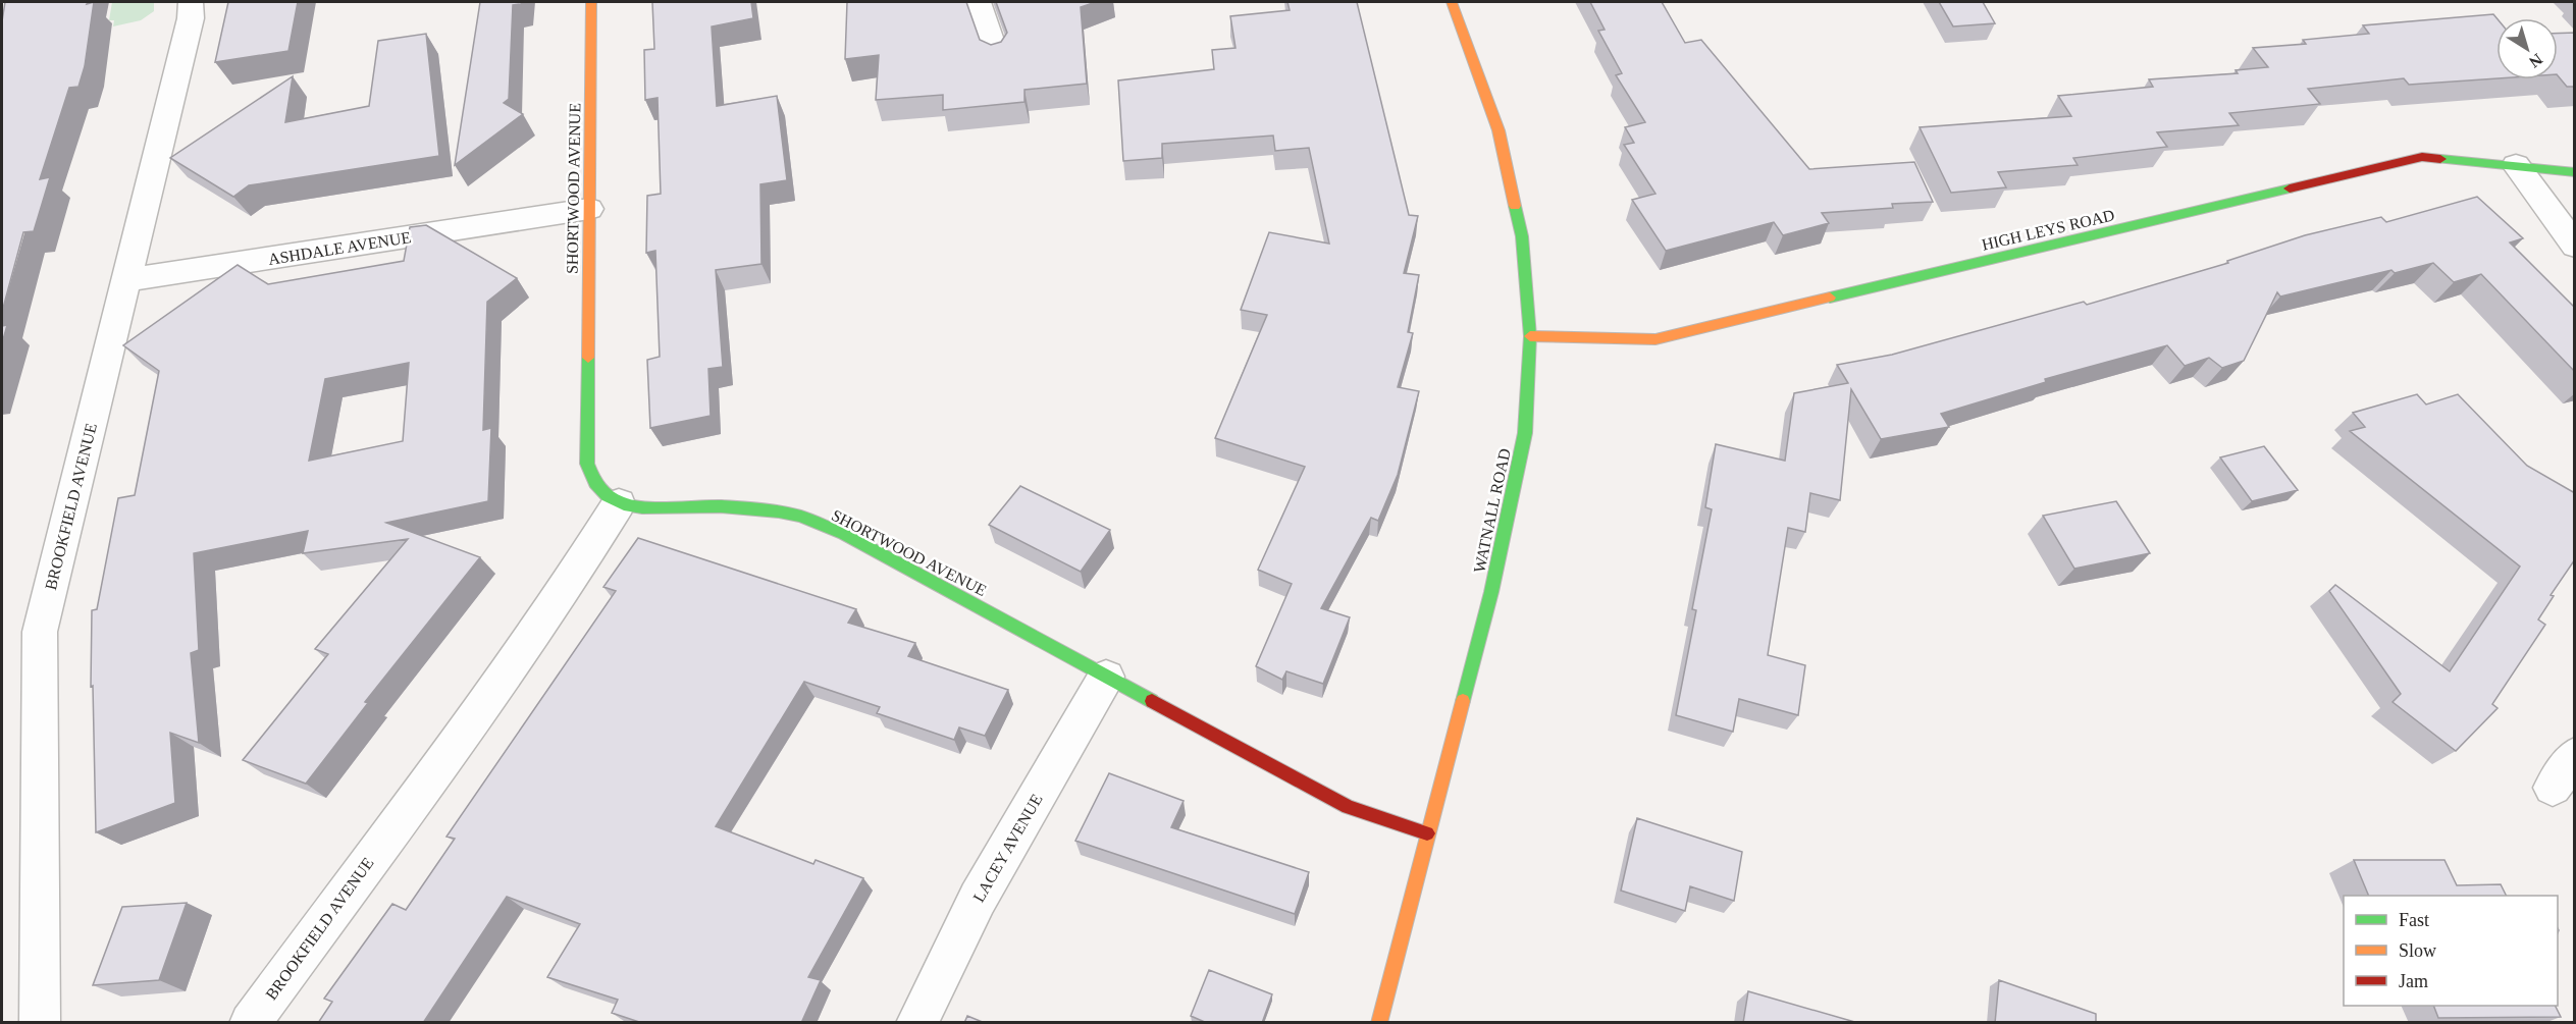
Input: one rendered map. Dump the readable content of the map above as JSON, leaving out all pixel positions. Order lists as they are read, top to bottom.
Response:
{
  "streets": {
    "street": [
      "SHORTWOOD AVENUE",
      "HIGH LEYS ROAD",
      "ASHDALE AVENUE",
      "BROOKFIELD AVENUE",
      "WATNALL ROAD",
      "LACEY AVENUE"
    ]
  },
  "crossings": [
    ["SHORTWOOD AVENUE", "ASHDALE AVENUE"],
    ["SHORTWOOD AVENUE", "BROOKFIELD AVENUE"],
    ["SHORTWOOD AVENUE", "WATNALL ROAD"],
    ["SHORTWOOD AVENUE", "LACEY AVENUE"],
    ["HIGH LEYS ROAD", "WATNALL ROAD"],
    ["ASHDALE AVENUE", "BROOKFIELD AVENUE"]
  ],
  "legend": ["Fast", "Slow", "Jam"],
  "north": "bottom right"
}
